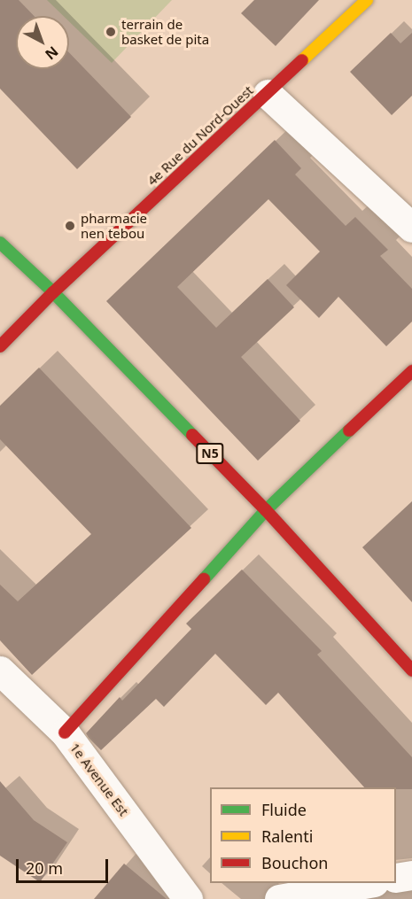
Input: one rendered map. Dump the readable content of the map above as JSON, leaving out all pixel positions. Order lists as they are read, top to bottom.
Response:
{
  "streets": {
    "main road": ["4e Rue du Nord-Ouest", "N5"],
    "street": ["1e Avenue Est"]
  },
  "crossings": [
    ["4e Rue du Nord-Ouest", "N5"]
  ],
  "places": ["terrain de basket de pita", "pharmacie nen tebou"],
  "legend": ["Fluide", "Ralenti", "Bouchon"],
  "scale_bar": "20 m",
  "north": "bottom right"
}
